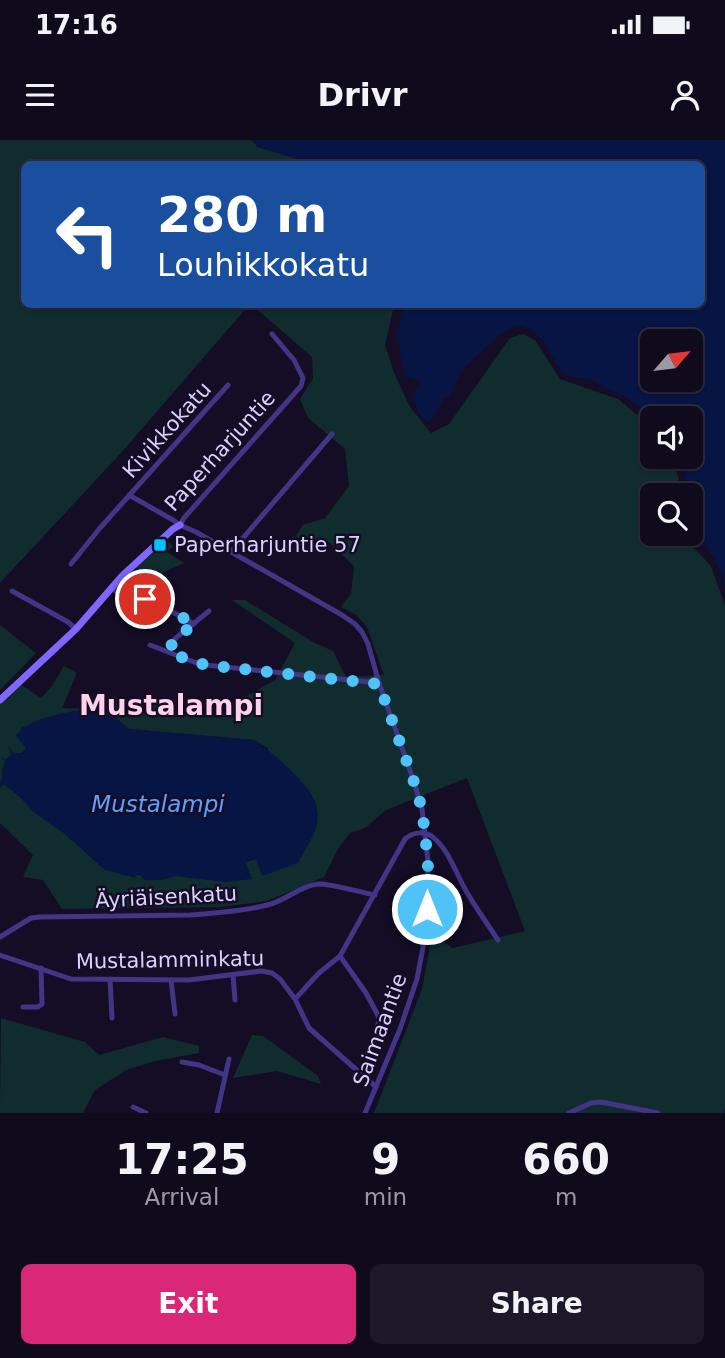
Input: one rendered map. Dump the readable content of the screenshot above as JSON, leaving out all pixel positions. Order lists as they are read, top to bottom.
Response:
{
  "streets": {
    "street": [
      "Kivikkokatu",
      "Paperharjuntie",
      "Äyriäisenkatu",
      "Mustalamminkatu",
      "Saimaantie"
    ]
  },
  "crossings": [
    ["Mustalamminkatu", "Saimaantie"]
  ],
  "districts": ["Mustalampi"],
  "water": ["Mustalampi"],
  "places": {
    "transit": ["Paperharjuntie 57"]
  },
  "north": "top right",
  "page": {
    "status": "17:16",
    "header": "Drivr",
    "turn": ["280 m", "Louhikkokatu"],
    "eta": [
      "17:25",
      "Arrival",
      "9",
      "min",
      "660",
      "m"
    ],
    "buttons": ["Exit", "Share"]
  }
}
